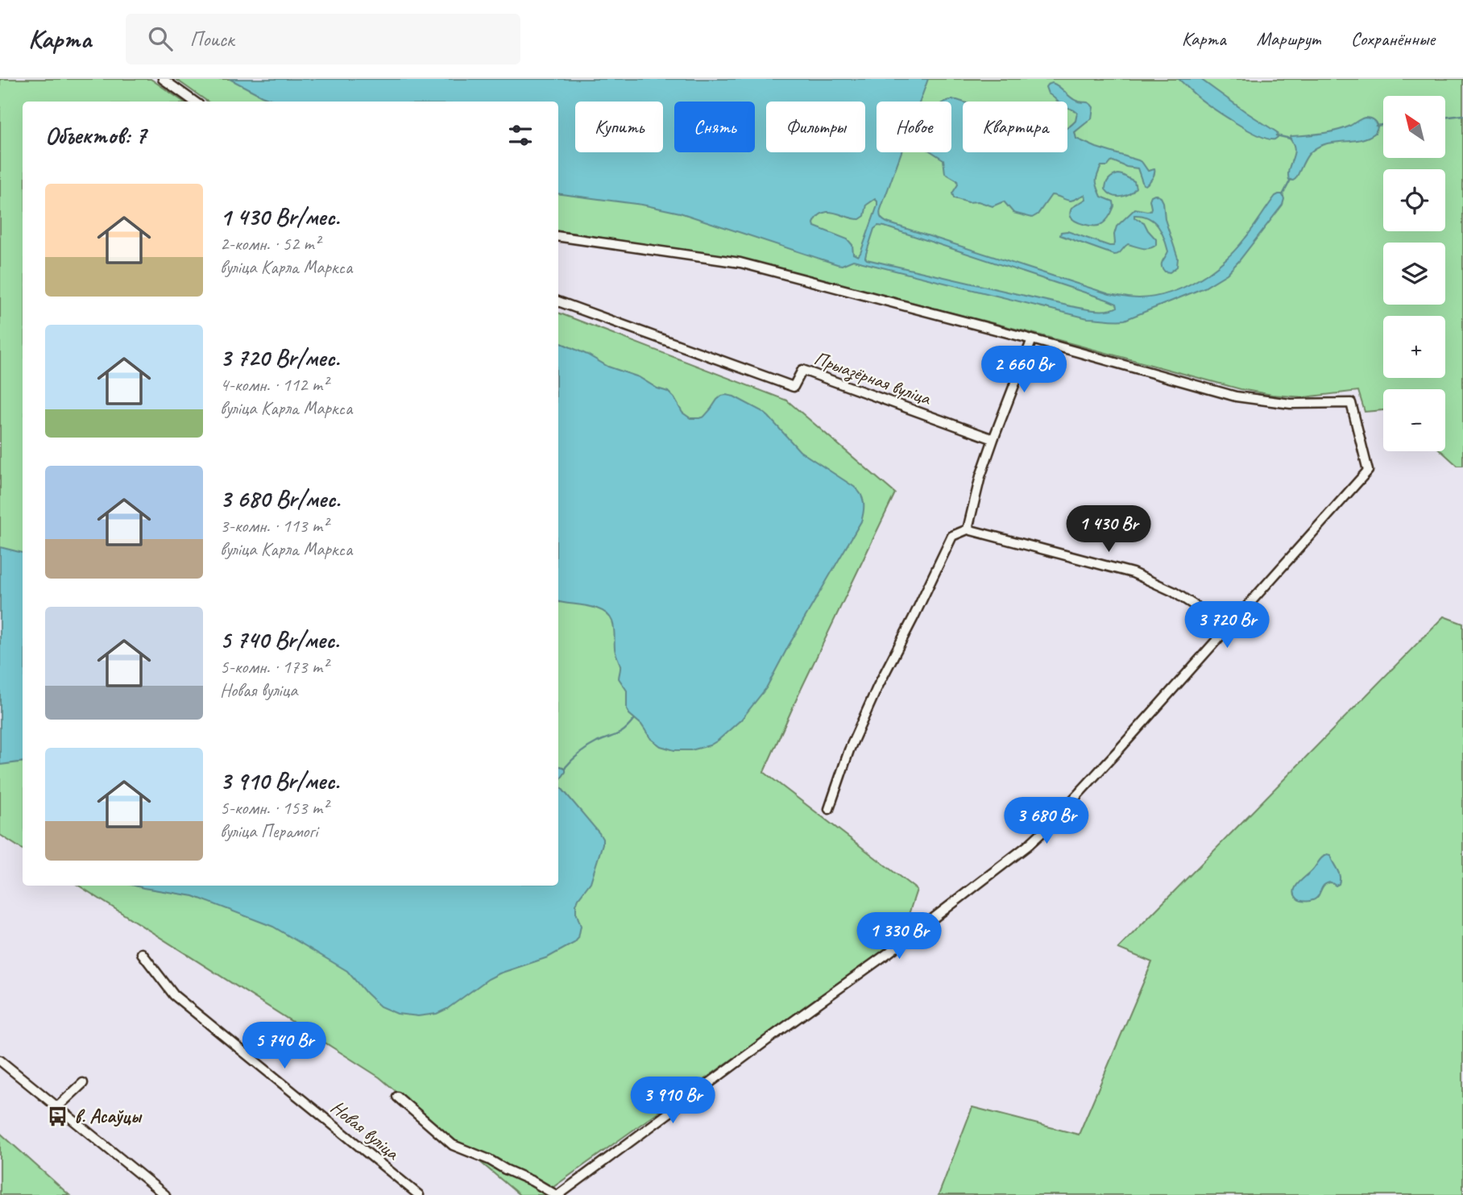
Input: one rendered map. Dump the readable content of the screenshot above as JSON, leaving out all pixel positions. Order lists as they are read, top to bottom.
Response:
{
  "streets": {
    "street": ["Прыазёрная вуліца", "Новая вуліца"]
  },
  "places": {
    "bus stop": ["в. Асаўцы"]
  },
  "north": "top left",
  "page": {
    "header": "Карта",
    "search": "Поиск",
    "nav": ["Карта", "Маршрут", "Сохранённые"],
    "map_buttons": ["+", "−"],
    "chip": [
      "Купить",
      "Снять",
      "Фильтры",
      "Новое",
      "Квартира"
    ],
    "heading": "Объектов: 7",
    "list": [
      {
        "name": "1 430 Br/мес.",
        "note": "2-комн. · 52 m² · вуліца Карла Маркса"
      },
      {
        "name": "3 720 Br/мес.",
        "note": "4-комн. · 112 m² · вуліца Карла Маркса"
      },
      {
        "name": "3 680 Br/мес.",
        "note": "3-комн. · 113 m² · вуліца Карла Маркса"
      },
      {
        "name": "5 740 Br/мес.",
        "note": "5-комн. · 173 m² · Новая вуліца"
      },
      {
        "name": "3 910 Br/мес.",
        "note": "5-комн. · 153 m² · вуліца Перамогі"
      }
    ],
    "price": [
      "2 660 Br",
      "1 430 Br",
      "3 720 Br",
      "3 680 Br",
      "1 330 Br",
      "5 740 Br",
      "3 910 Br"
    ]
  }
}
